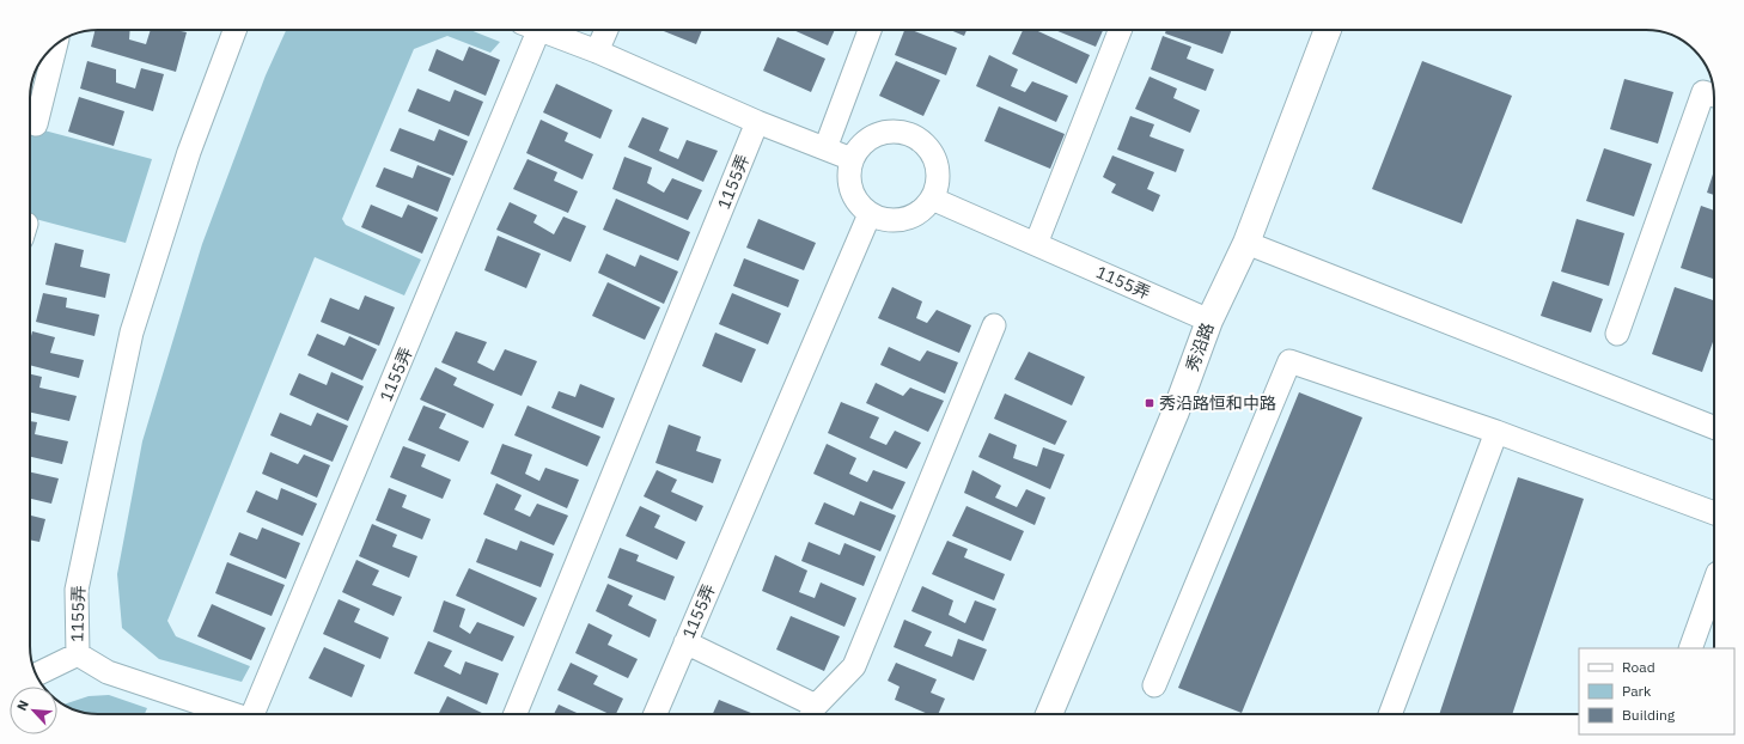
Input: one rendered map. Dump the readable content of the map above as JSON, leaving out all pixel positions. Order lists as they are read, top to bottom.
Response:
{
  "streets": {
    "main road": ["秀沿路"],
    "street": ["1155弄"]
  },
  "crossings": [
    ["1155弄", "秀沿路"]
  ],
  "places": {
    "transit": ["秀沿路恒和中路"]
  },
  "legend": ["Road", "Park", "Building"],
  "north": "top left"
}
